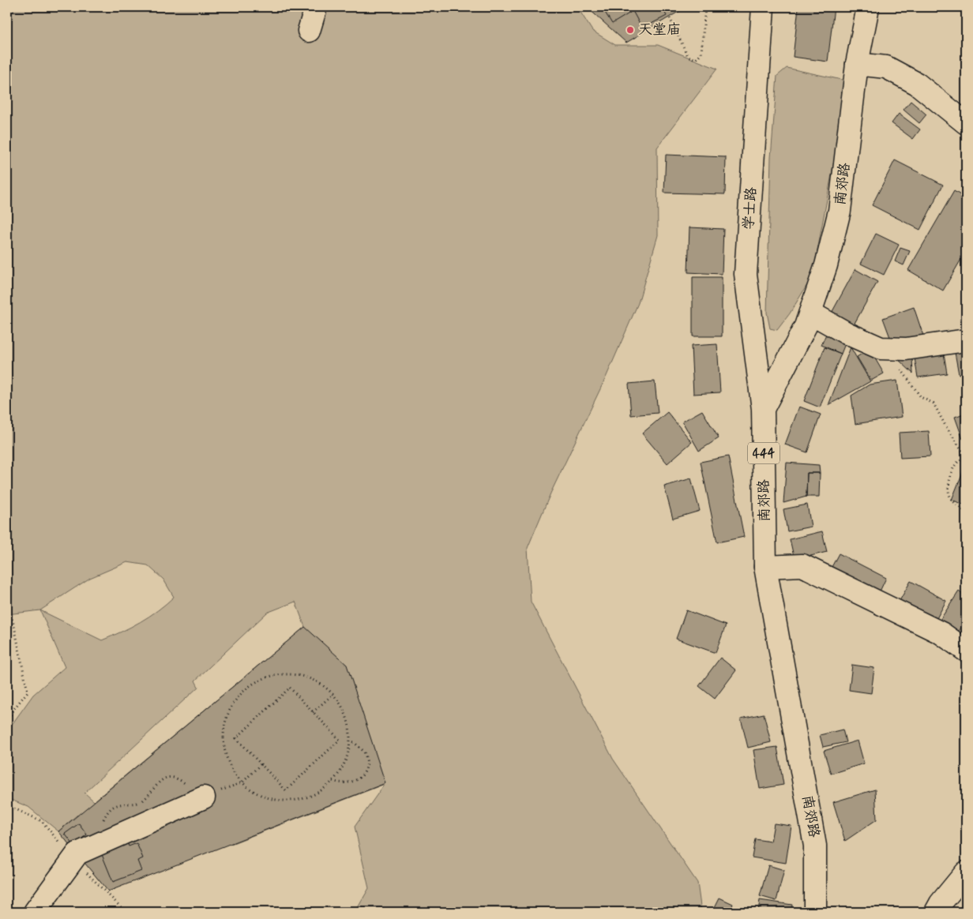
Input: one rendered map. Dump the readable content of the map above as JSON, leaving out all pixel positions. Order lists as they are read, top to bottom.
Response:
{
  "streets": {
    "main road": ["南郊路", "学士路", "444"]
  },
  "crossings": [
    ["南郊路", "学士路"]
  ],
  "places": ["天堂庙"]
}
